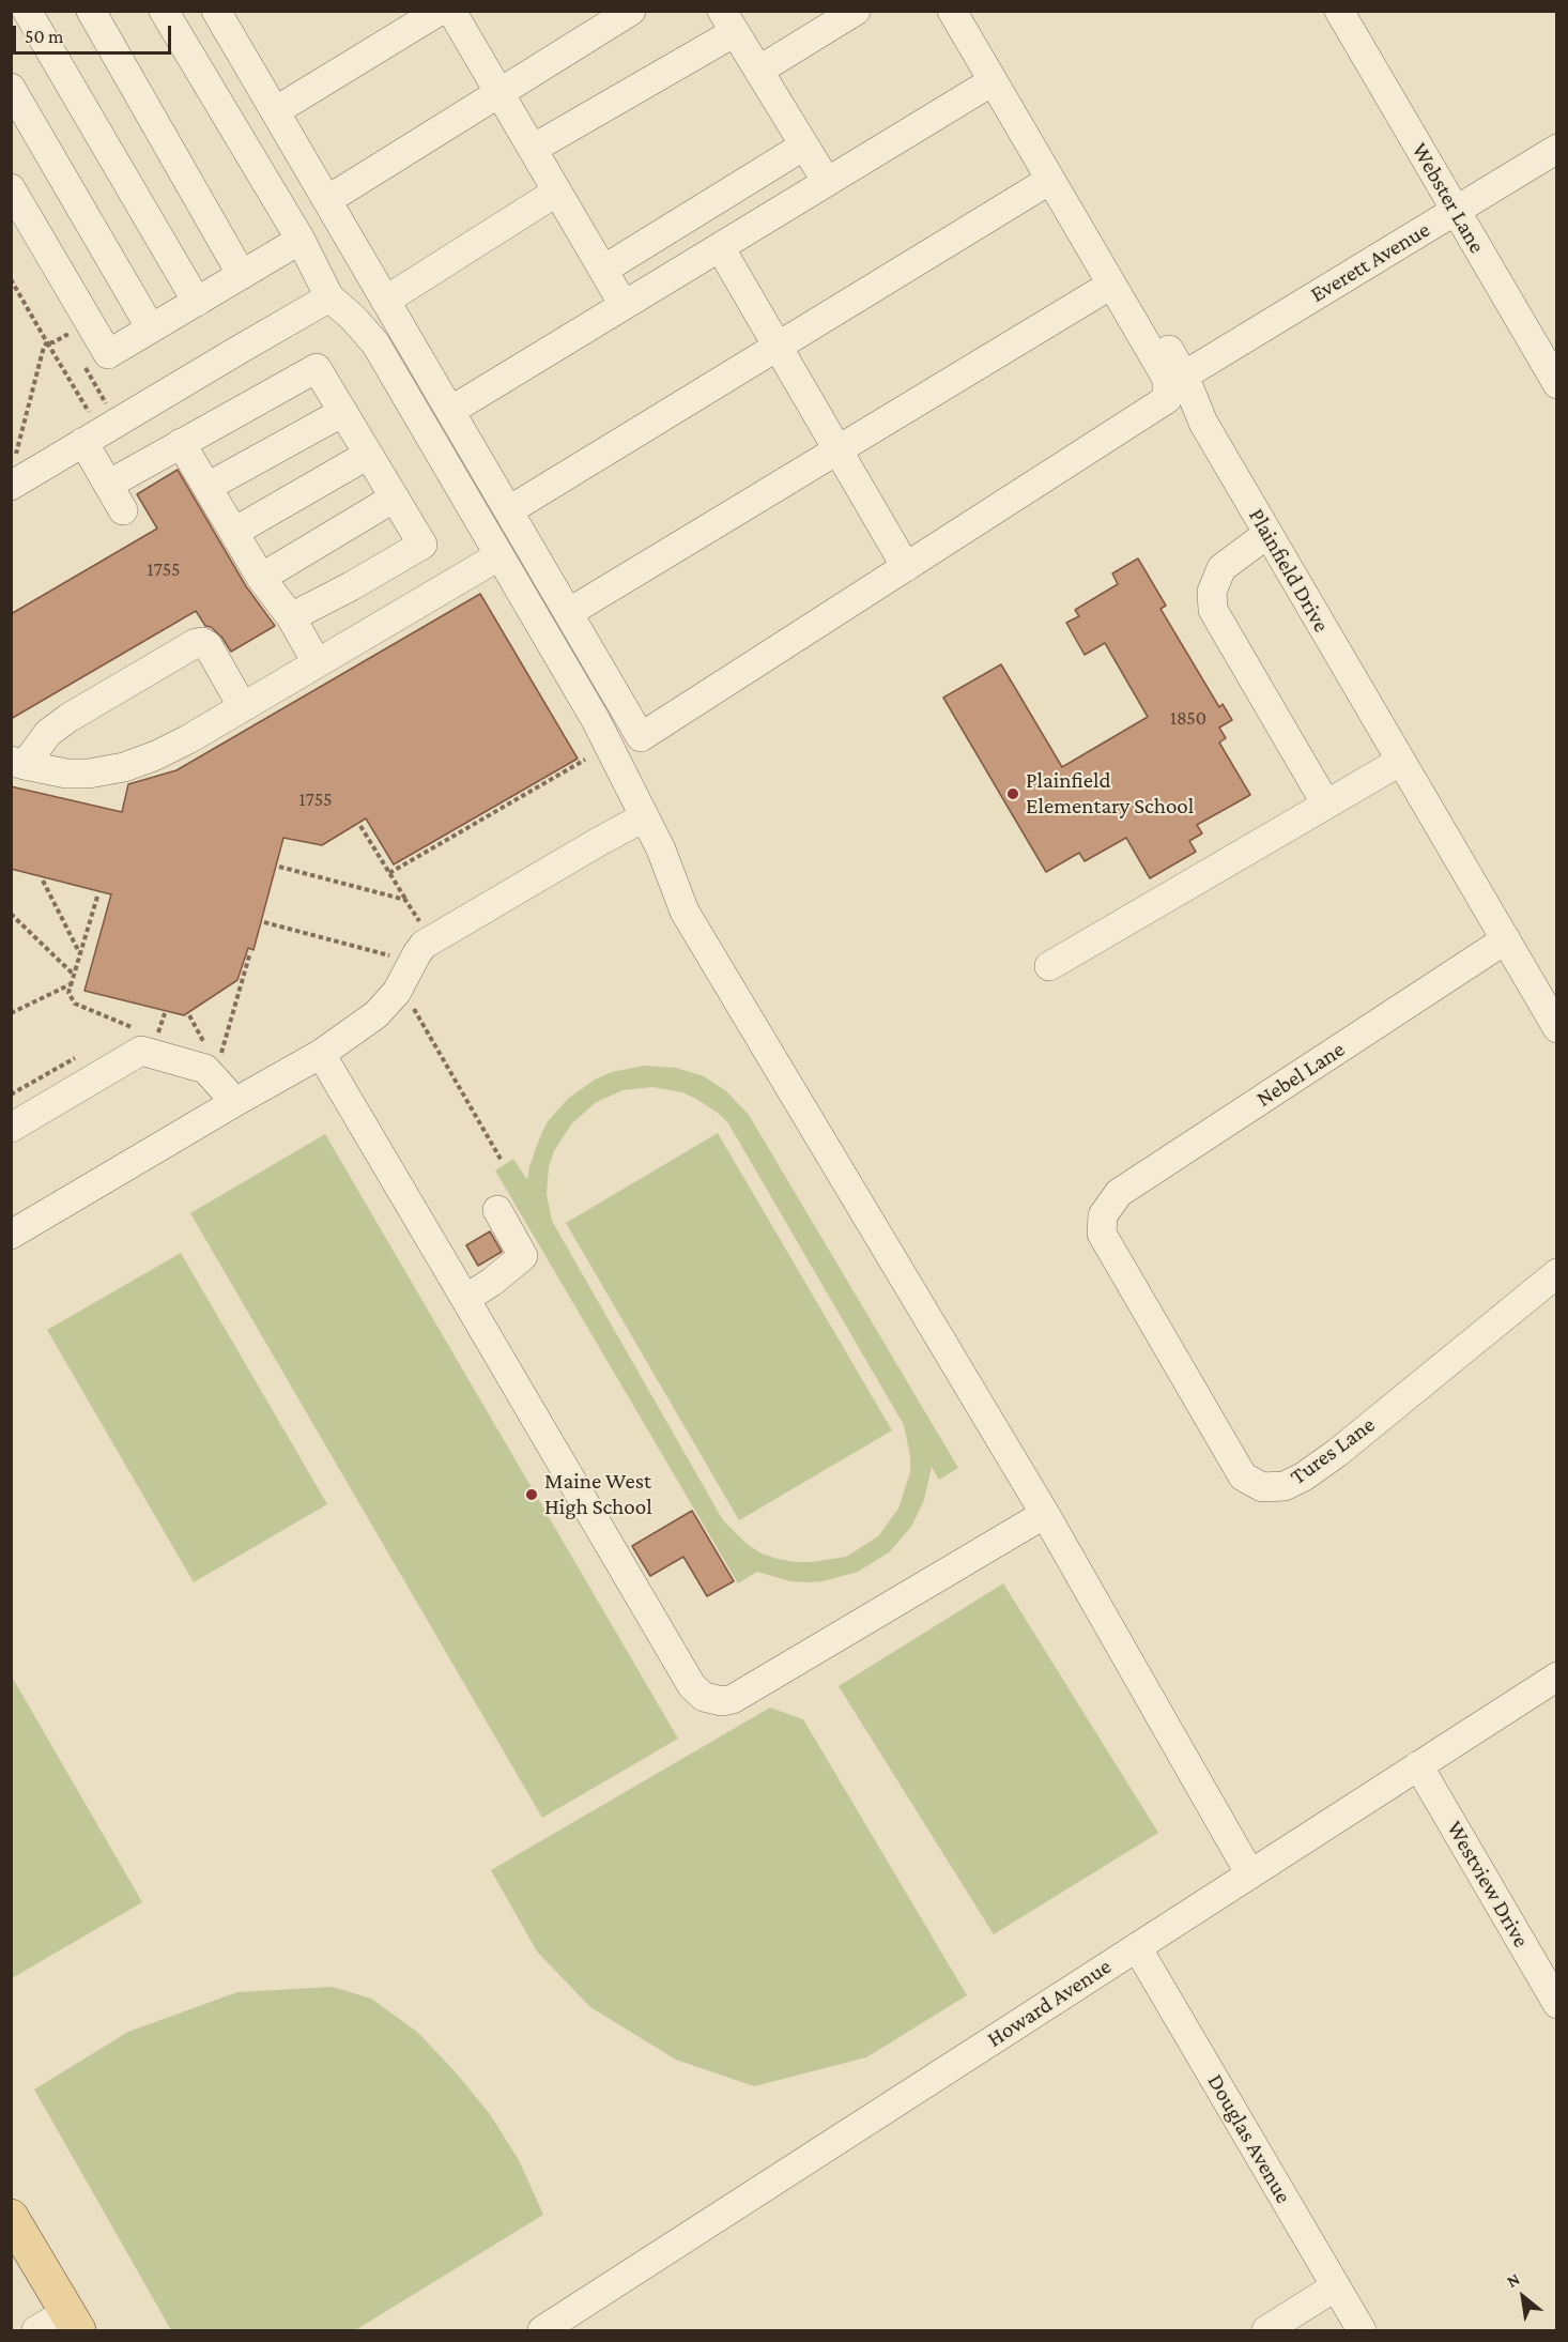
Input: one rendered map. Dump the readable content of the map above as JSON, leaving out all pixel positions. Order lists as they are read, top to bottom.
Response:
{
  "streets": {
    "street": [
      "Webster Lane",
      "Everett Avenue",
      "Plainfield Drive",
      "Nebel Lane",
      "Tures Lane",
      "Westview Drive",
      "Howard Avenue",
      "Douglas Avenue"
    ]
  },
  "crossings": [
    ["Webster Lane", "Everett Avenue"],
    ["Everett Avenue", "Plainfield Drive"],
    ["Plainfield Drive", "Nebel Lane"],
    ["Nebel Lane", "Tures Lane"],
    ["Westview Drive", "Howard Avenue"],
    ["Howard Avenue", "Douglas Avenue"]
  ],
  "places": ["Plainfield Elementary School", "Maine West High School"],
  "house_numbers": ["1755", "1850", "1755"],
  "scale_bar": "50 m",
  "north": "top left"
}
